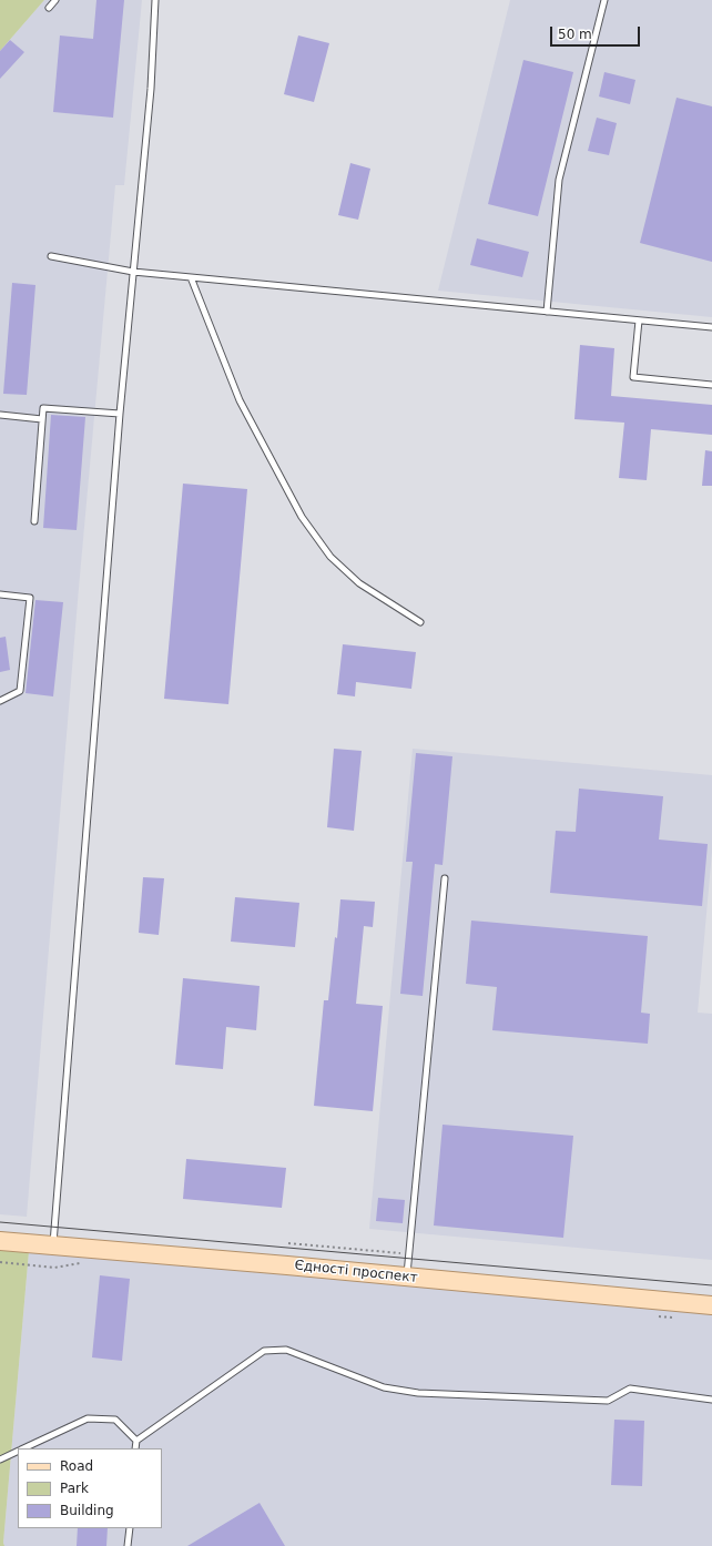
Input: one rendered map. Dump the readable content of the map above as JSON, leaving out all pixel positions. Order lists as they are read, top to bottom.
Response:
{
  "streets": {
    "main road": ["Єдності проспект"]
  },
  "legend": ["Road", "Park", "Building"],
  "scale_bar": "50 m"
}
